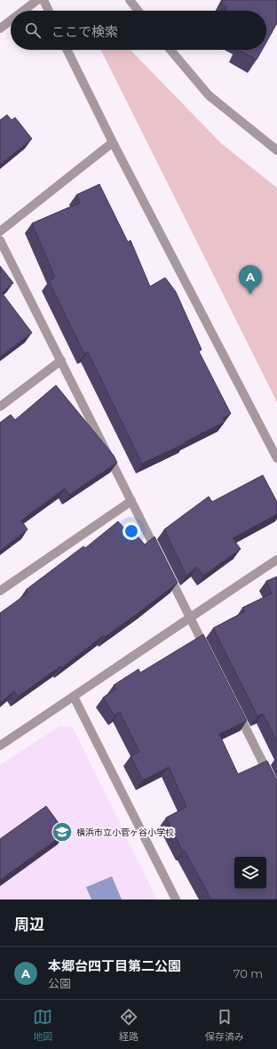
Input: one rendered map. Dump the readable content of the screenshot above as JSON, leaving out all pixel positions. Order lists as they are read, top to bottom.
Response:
{
  "places": {
    "school or university": ["横浜市立小菅ヶ谷小学校"]
  },
  "page": {
    "search": "ここで検索",
    "pins": "A",
    "heading": "周辺",
    "list": [
      {
        "mark": "A",
        "name": "本郷台四丁目第二公園",
        "note": "公園",
        "value": "70 m"
      }
    ],
    "nav": ["地図", "経路", "保存済み"]
  }
}
